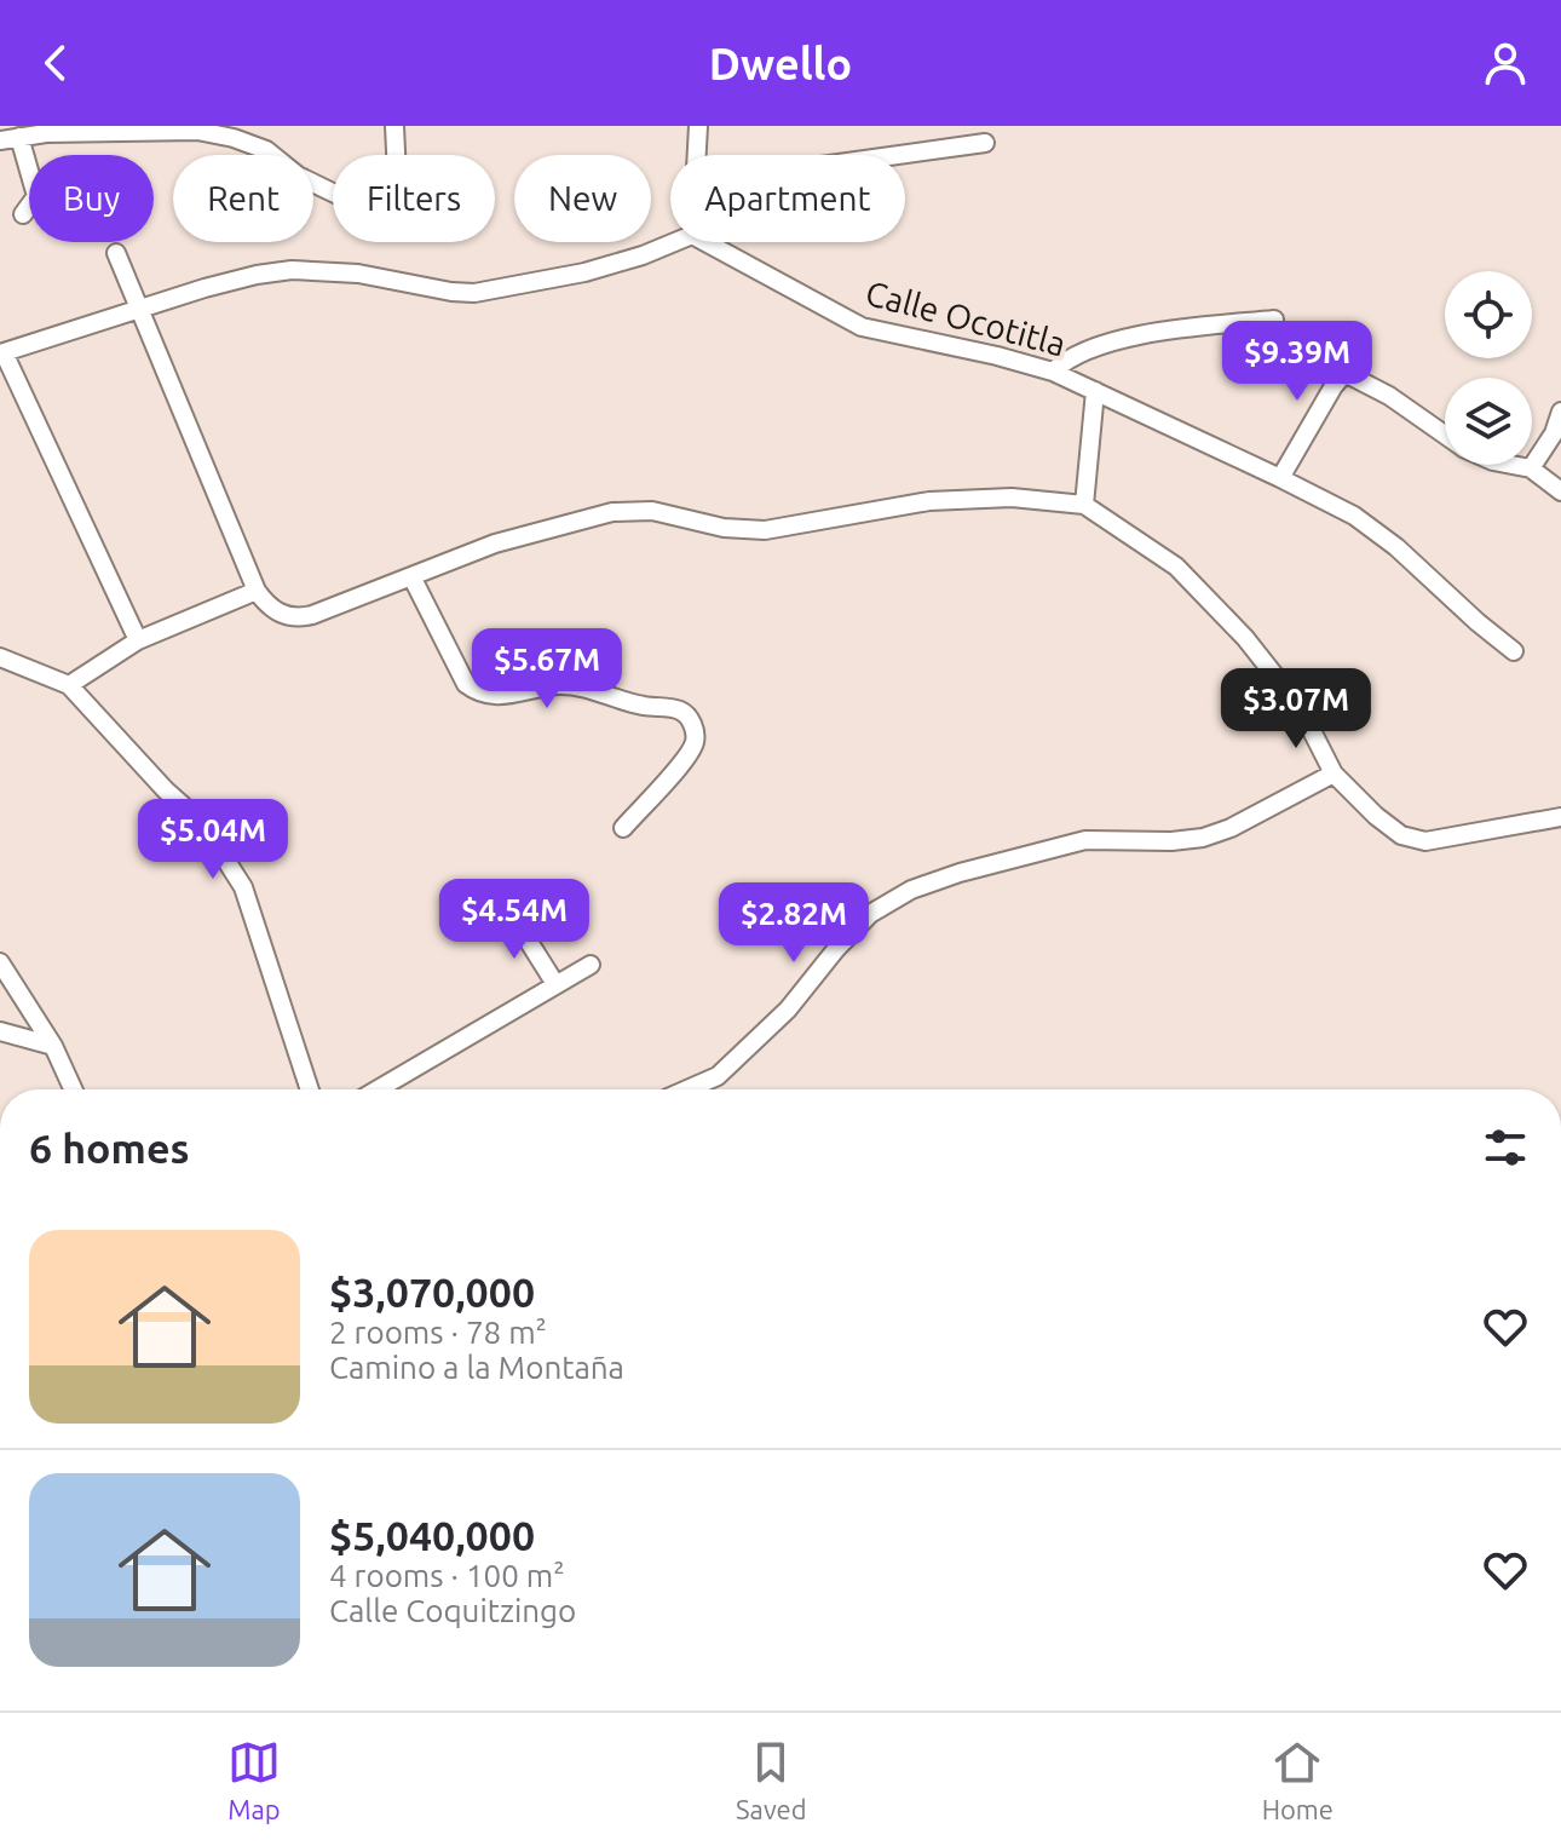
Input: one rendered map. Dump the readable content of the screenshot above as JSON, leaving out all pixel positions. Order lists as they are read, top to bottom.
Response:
{
  "streets": {
    "street": ["Calle Ocotitla"]
  },
  "page": {
    "header": "Dwello",
    "chip": [
      "Buy",
      "Rent",
      "Filters",
      "New",
      "Apartment"
    ],
    "price": [
      "$9.39M",
      "$5.67M",
      "$3.07M",
      "$5.04M",
      "$4.54M",
      "$2.82M"
    ],
    "heading": "6 homes",
    "list": [
      {
        "name": "$3,070,000",
        "note": "2 rooms · 78 m² · Camino a la Montaña"
      },
      {
        "name": "$5,040,000",
        "note": "4 rooms · 100 m² · Calle Coquitzingo"
      }
    ],
    "tabs": ["Map", "Saved", "Home"]
  }
}
